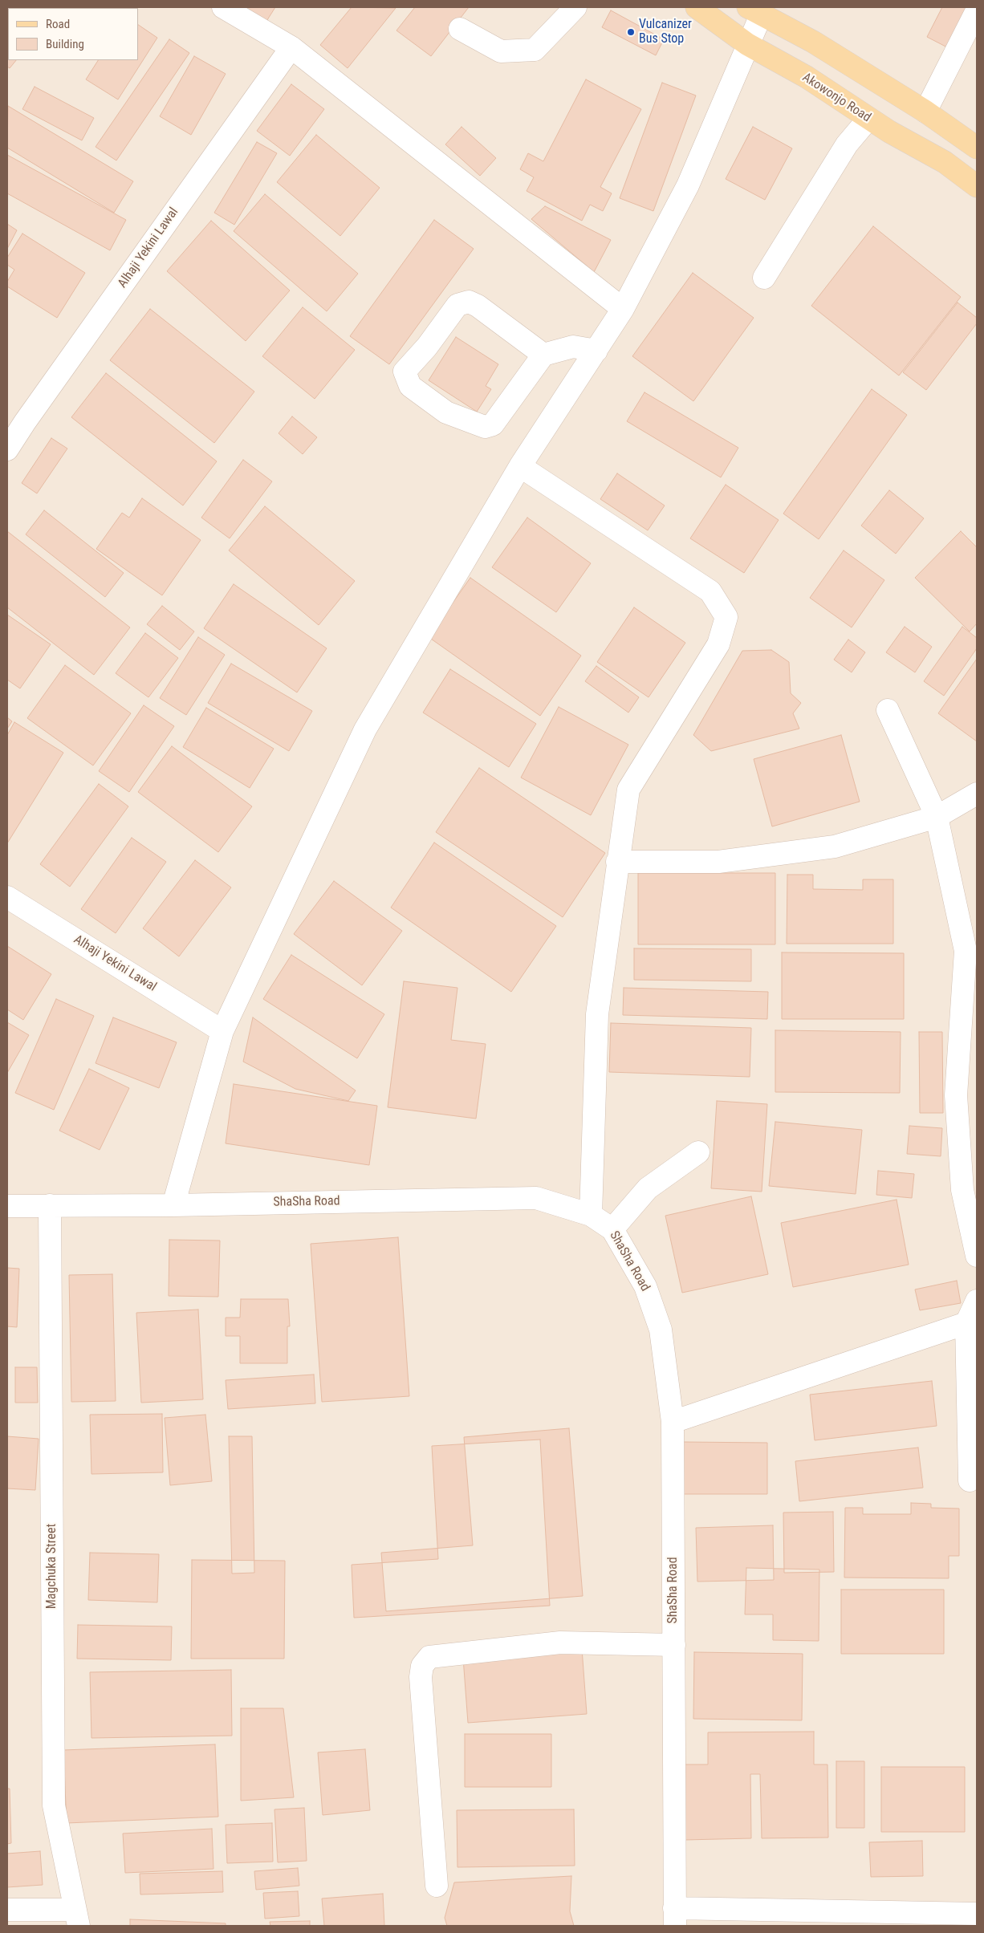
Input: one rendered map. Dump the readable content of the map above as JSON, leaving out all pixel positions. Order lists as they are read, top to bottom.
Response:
{
  "streets": {
    "main road": ["Akowonjo Road"],
    "street": ["Alhaji Yekini Lawal", "ShaSha Road", "Magchuka Street"]
  },
  "crossings": [
    ["ShaSha Road", "Magchuka Street"]
  ],
  "places": ["Vulcanizer Bus Stop"],
  "legend": ["Road", "Building"]
}
